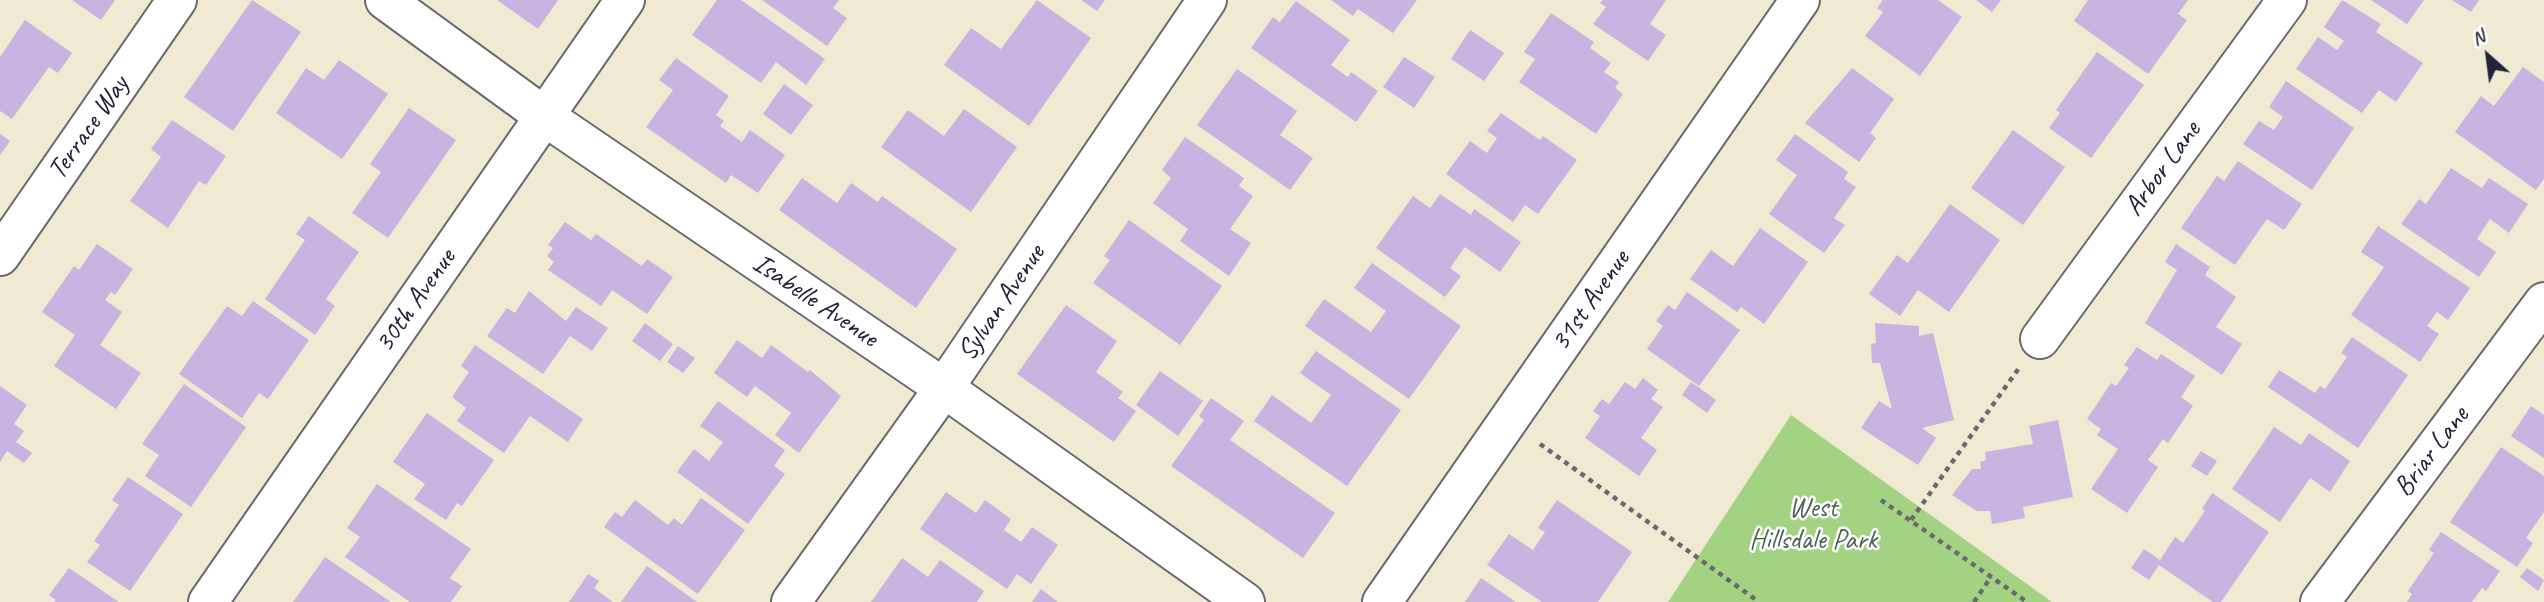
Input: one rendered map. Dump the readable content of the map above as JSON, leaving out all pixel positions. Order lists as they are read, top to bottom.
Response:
{
  "streets": {
    "street": [
      "Terrace Way",
      "Arbor Lane",
      "30th Avenue",
      "Isabelle Avenue",
      "31st Avenue",
      "Sylvan Avenue",
      "Briar Lane"
    ]
  },
  "crossings": [
    ["30th Avenue", "Isabelle Avenue"],
    ["Isabelle Avenue", "Sylvan Avenue"]
  ],
  "parks": ["West Hillsdale Park"],
  "north": "top left"
}
